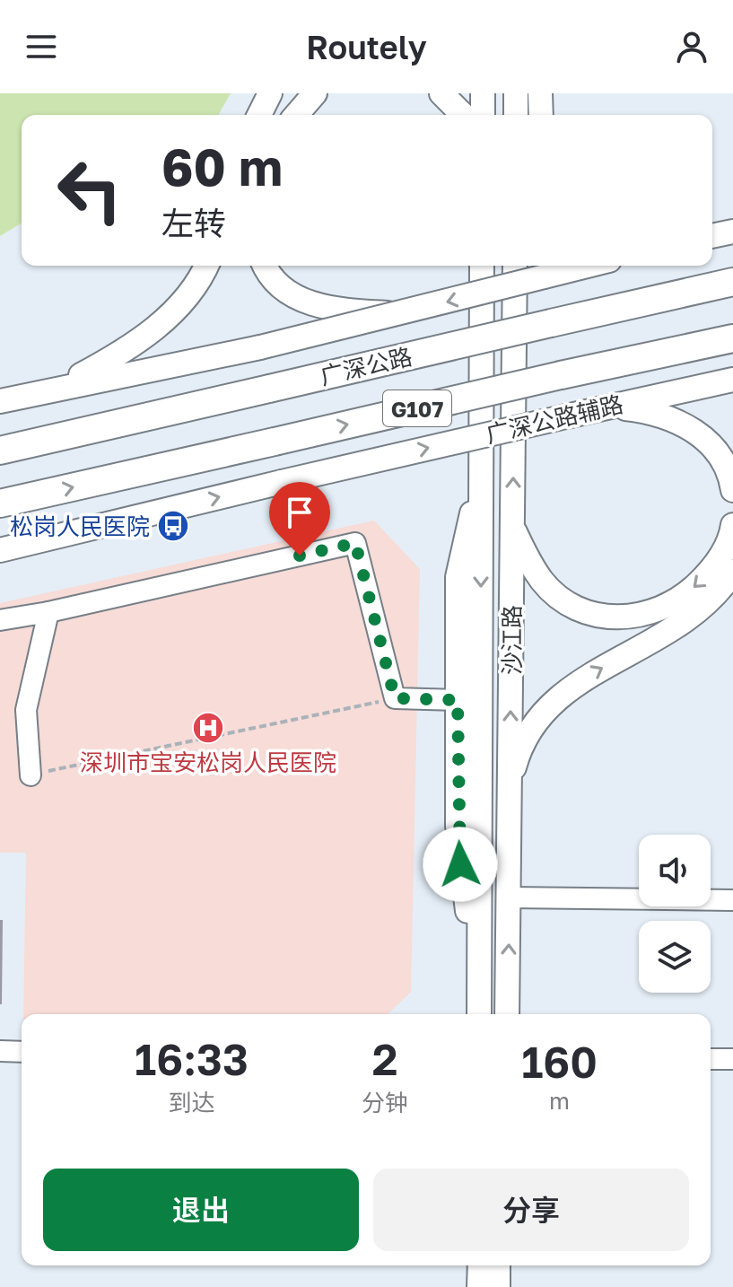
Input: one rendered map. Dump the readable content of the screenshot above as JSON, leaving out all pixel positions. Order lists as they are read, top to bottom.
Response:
{
  "streets": {
    "highway": ["广深公路", "G107"],
    "main road": ["广深公路辅路", "沙江路"]
  },
  "places": {
    "bus stop": ["松岗人民医院"],
    "hospital": ["深圳市宝安松岗人民医院"]
  },
  "page": {
    "header": "Routely",
    "turn": ["60 m", "左转"],
    "eta": [
      "16:33",
      "到达",
      "2",
      "分钟",
      "160",
      "m"
    ],
    "buttons": ["退出", "分享"]
  }
}
